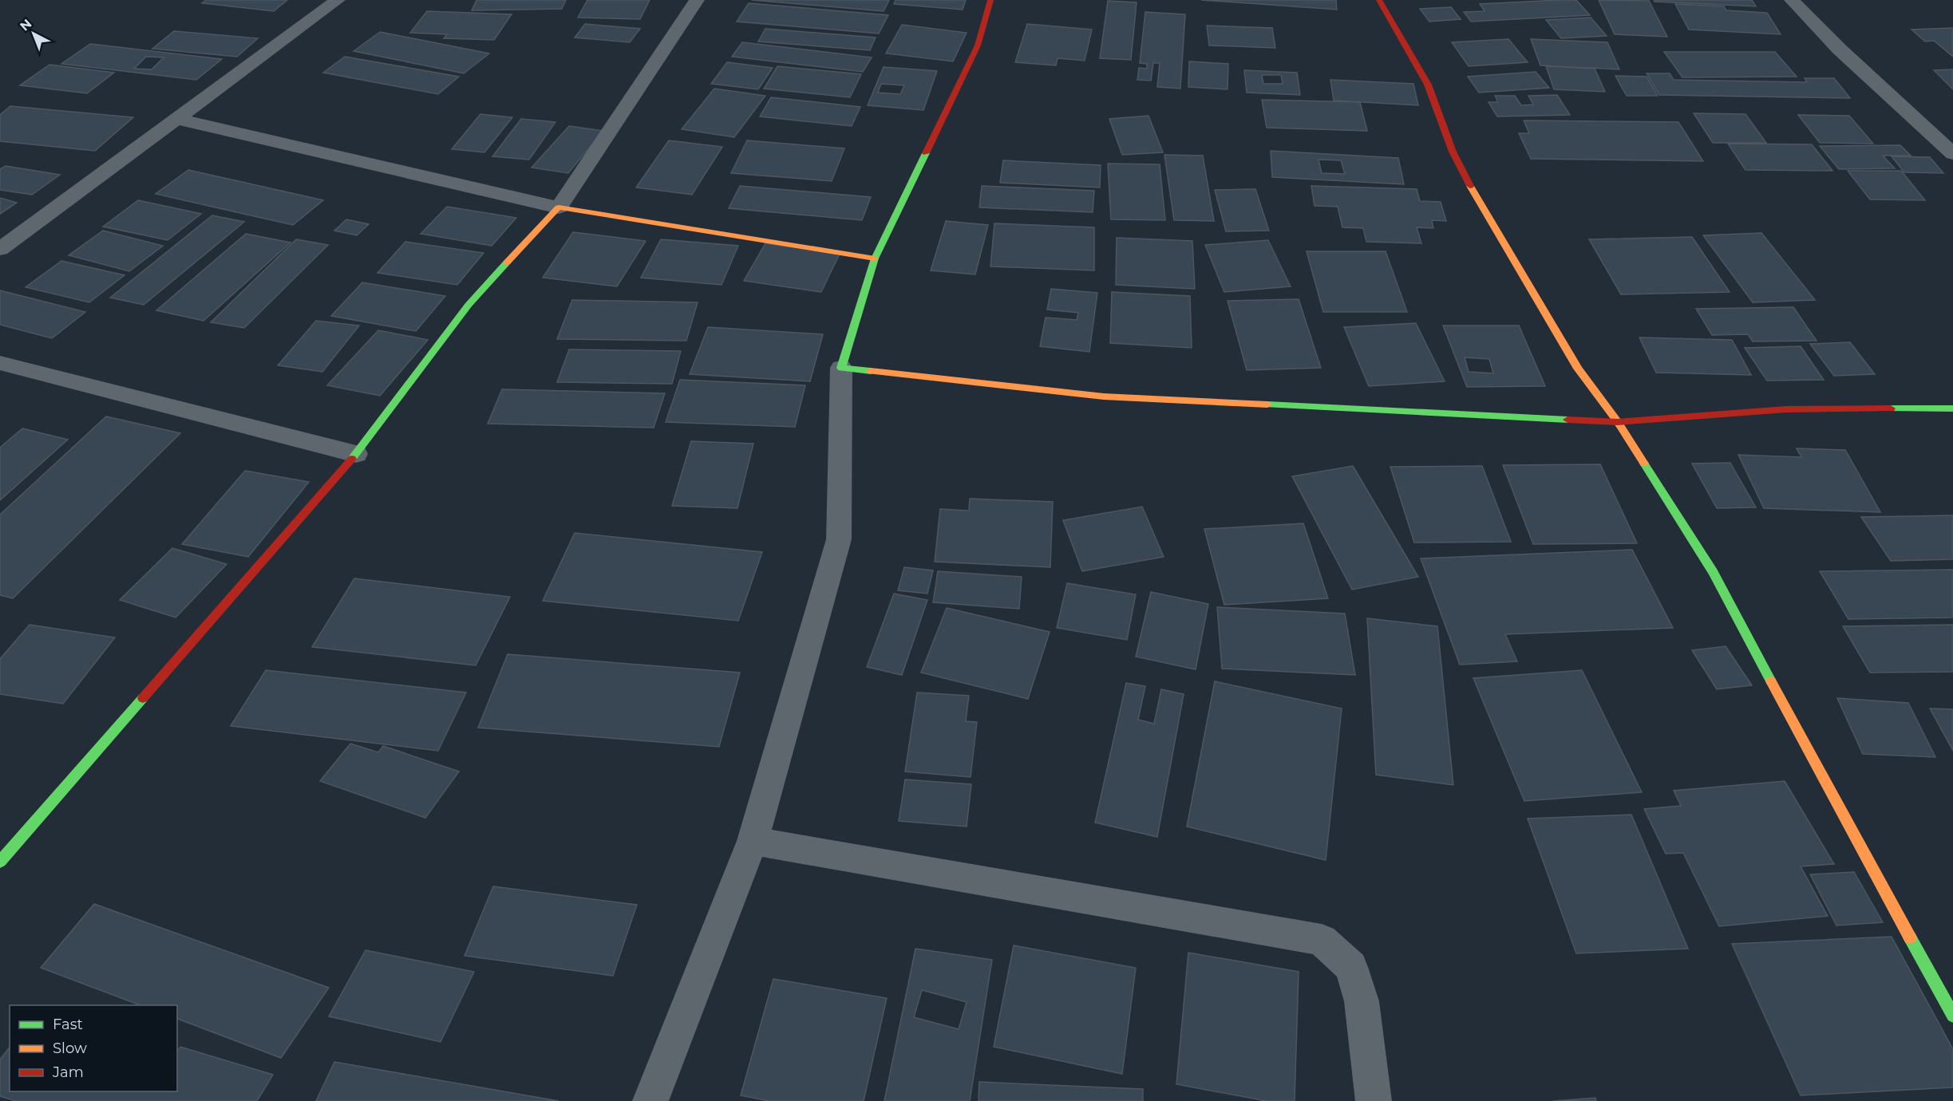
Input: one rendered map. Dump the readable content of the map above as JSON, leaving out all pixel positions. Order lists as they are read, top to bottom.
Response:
{
  "legend": ["Fast", "Slow", "Jam"],
  "north": "top left"
}
